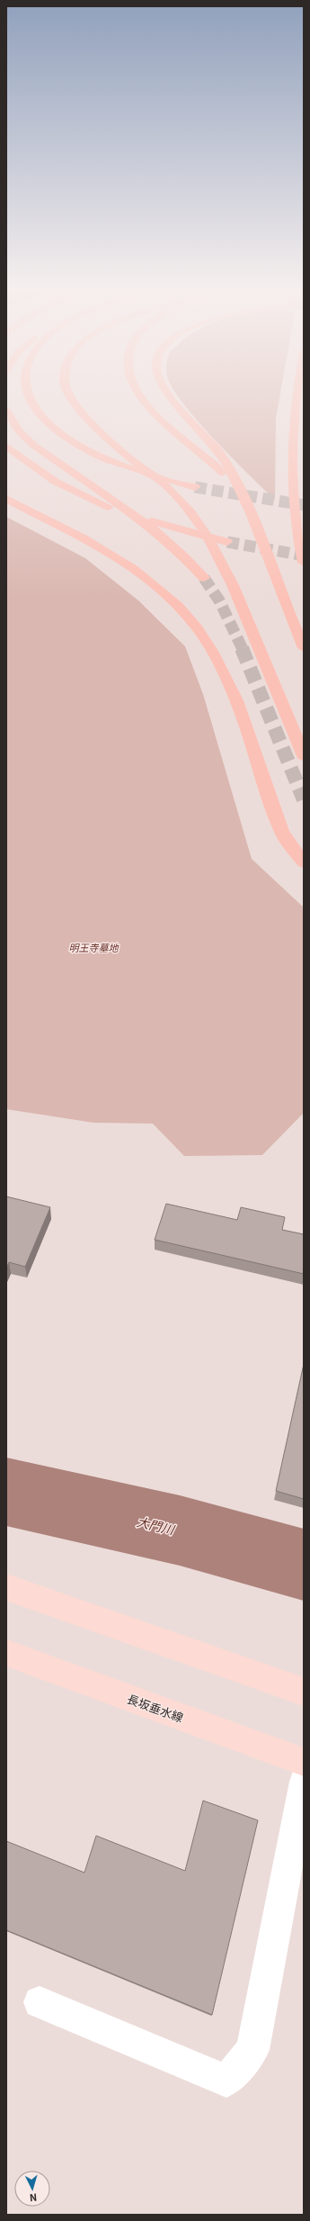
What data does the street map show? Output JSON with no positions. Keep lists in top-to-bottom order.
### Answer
{
  "streets": {
    "main road": ["長坂垂水線"]
  },
  "water": ["大門川"],
  "parks": ["明王寺墓地"],
  "north": "bottom"
}
